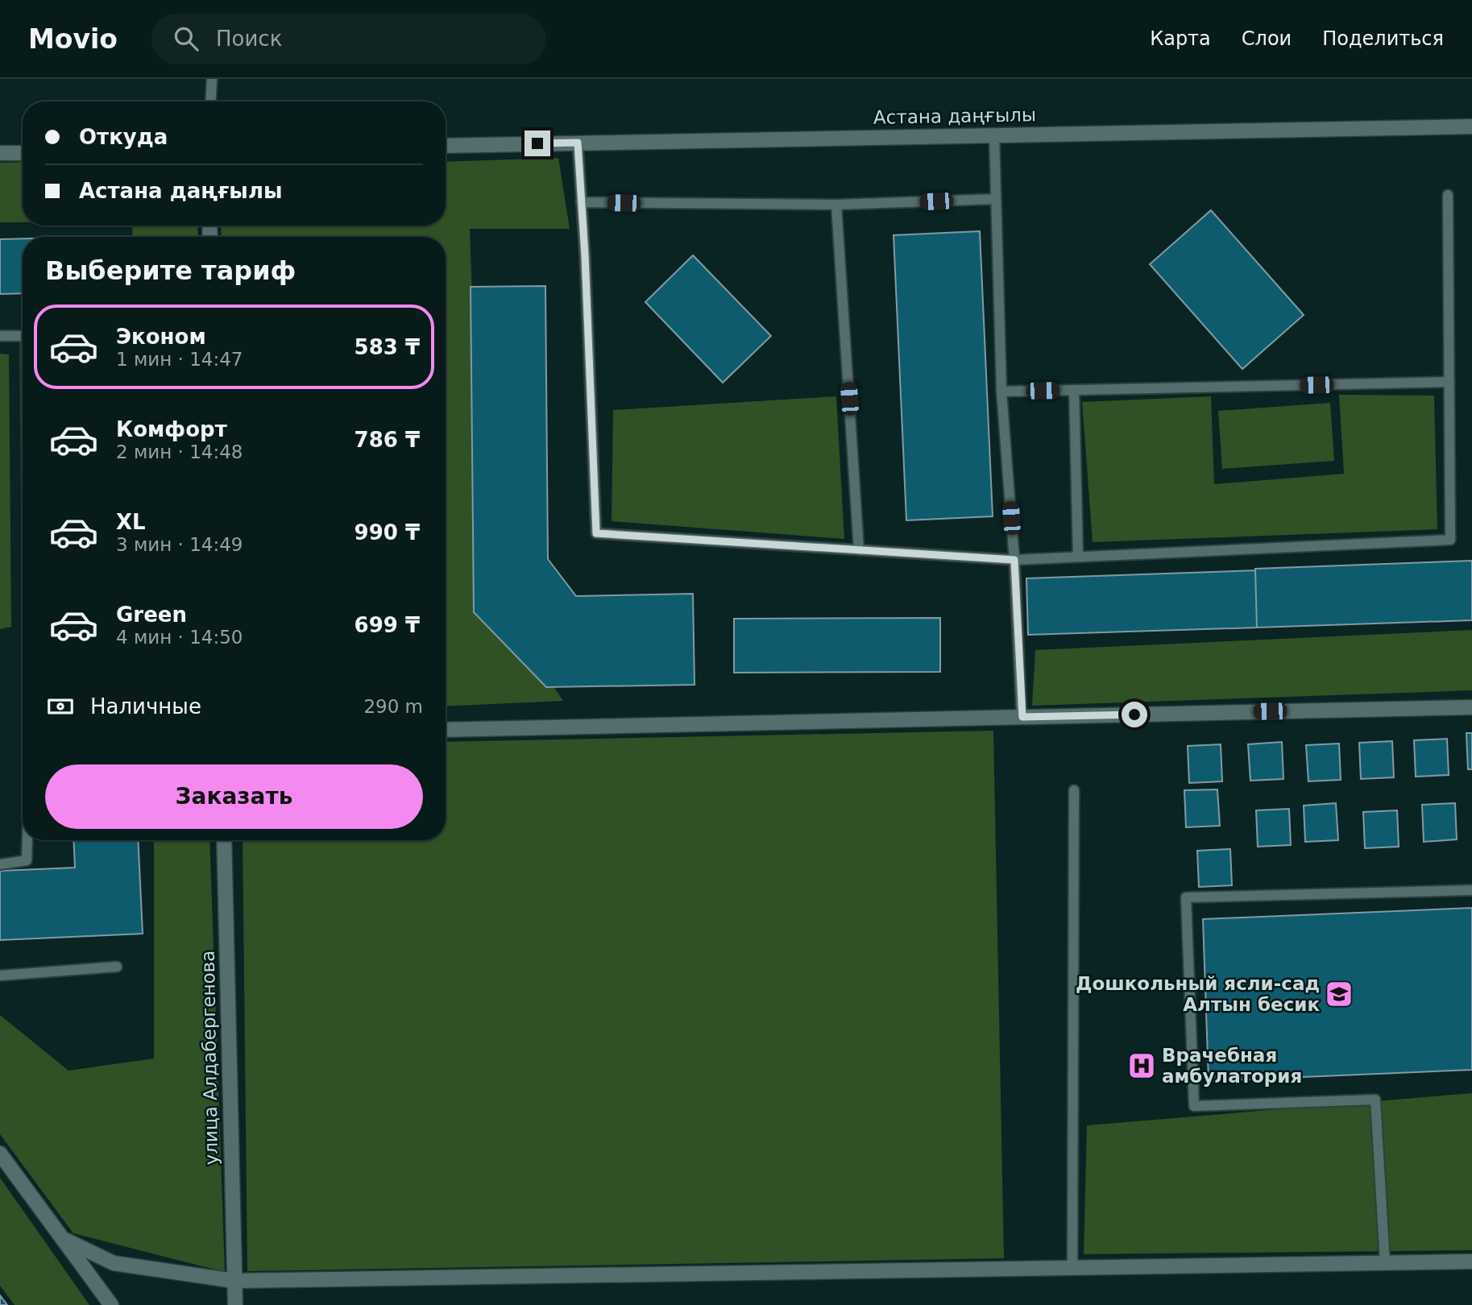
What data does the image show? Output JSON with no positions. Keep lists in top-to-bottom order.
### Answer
{
  "streets": {
    "street": ["Астана даңғылы", "улица Алдабергенова"]
  },
  "places": {
    "school or university": ["Дошкольный ясли-сад Алтын бесик"],
    "hospital": ["Врачебная амбулатория"]
  },
  "page": {
    "header": "Movio",
    "search": "Поиск",
    "nav": ["Карта", "Слои", "Поделиться"],
    "banner": ["Откуда", "Астана даңғылы"],
    "heading": "Выберите тариф",
    "list": [
      {
        "name": "Эконом",
        "note": "1 мин · 14:47",
        "value": "583 ₸"
      },
      {
        "name": "Комфорт",
        "note": "2 мин · 14:48",
        "value": "786 ₸"
      },
      {
        "name": "XL",
        "note": "3 мин · 14:49",
        "value": "990 ₸"
      },
      {
        "name": "Green",
        "note": "4 мин · 14:50",
        "value": "699 ₸"
      }
    ],
    "pay": ["Наличные", "290 m"],
    "buttons": "Заказать"
  }
}
